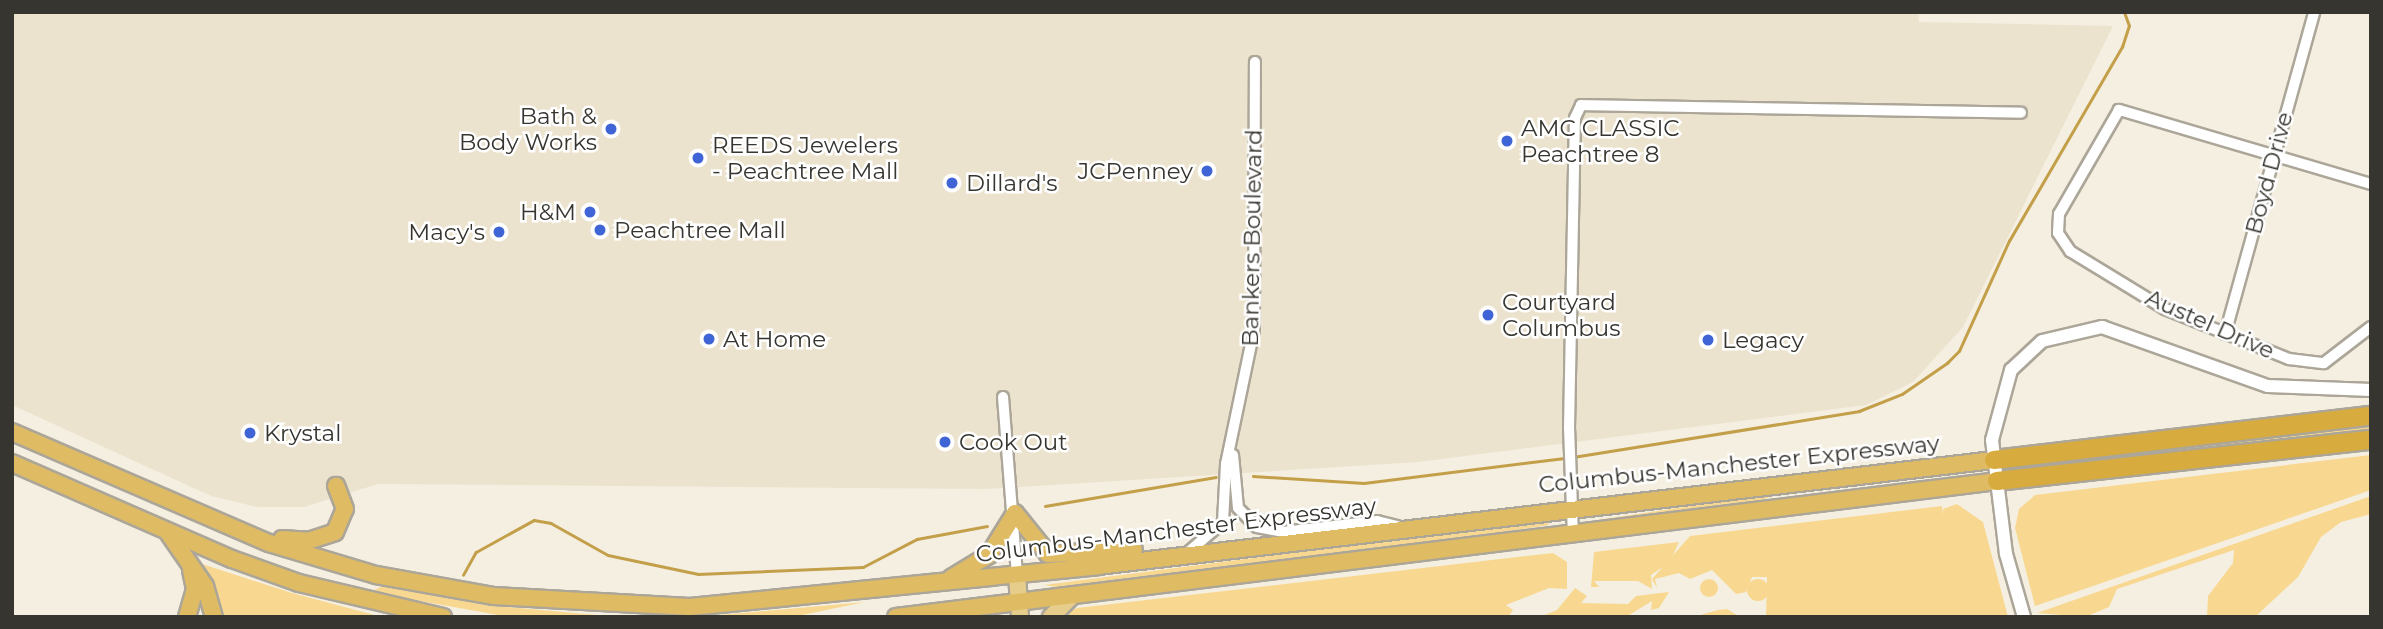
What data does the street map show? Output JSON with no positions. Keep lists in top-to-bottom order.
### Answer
{
  "streets": {
    "highway": ["Columbus-Manchester Expressway"],
    "street": ["Boyd Drive", "Bankers Boulevard", "Austel Drive"]
  },
  "crossings": [
    ["Boyd Drive", "Austel Drive"],
    ["Bankers Boulevard", "Columbus-Manchester Expressway"]
  ],
  "places": [
    "Bath & Body Works",
    "AMC CLASSIC Peachtree 8",
    "REEDS Jewelers - Peachtree Mall",
    "JCPenney",
    "Dillard's",
    "H&M",
    "Peachtree Mall",
    "Macy's",
    "Courtyard Columbus",
    "At Home",
    "Legacy",
    "Krystal",
    "Cook Out"
  ]
}
